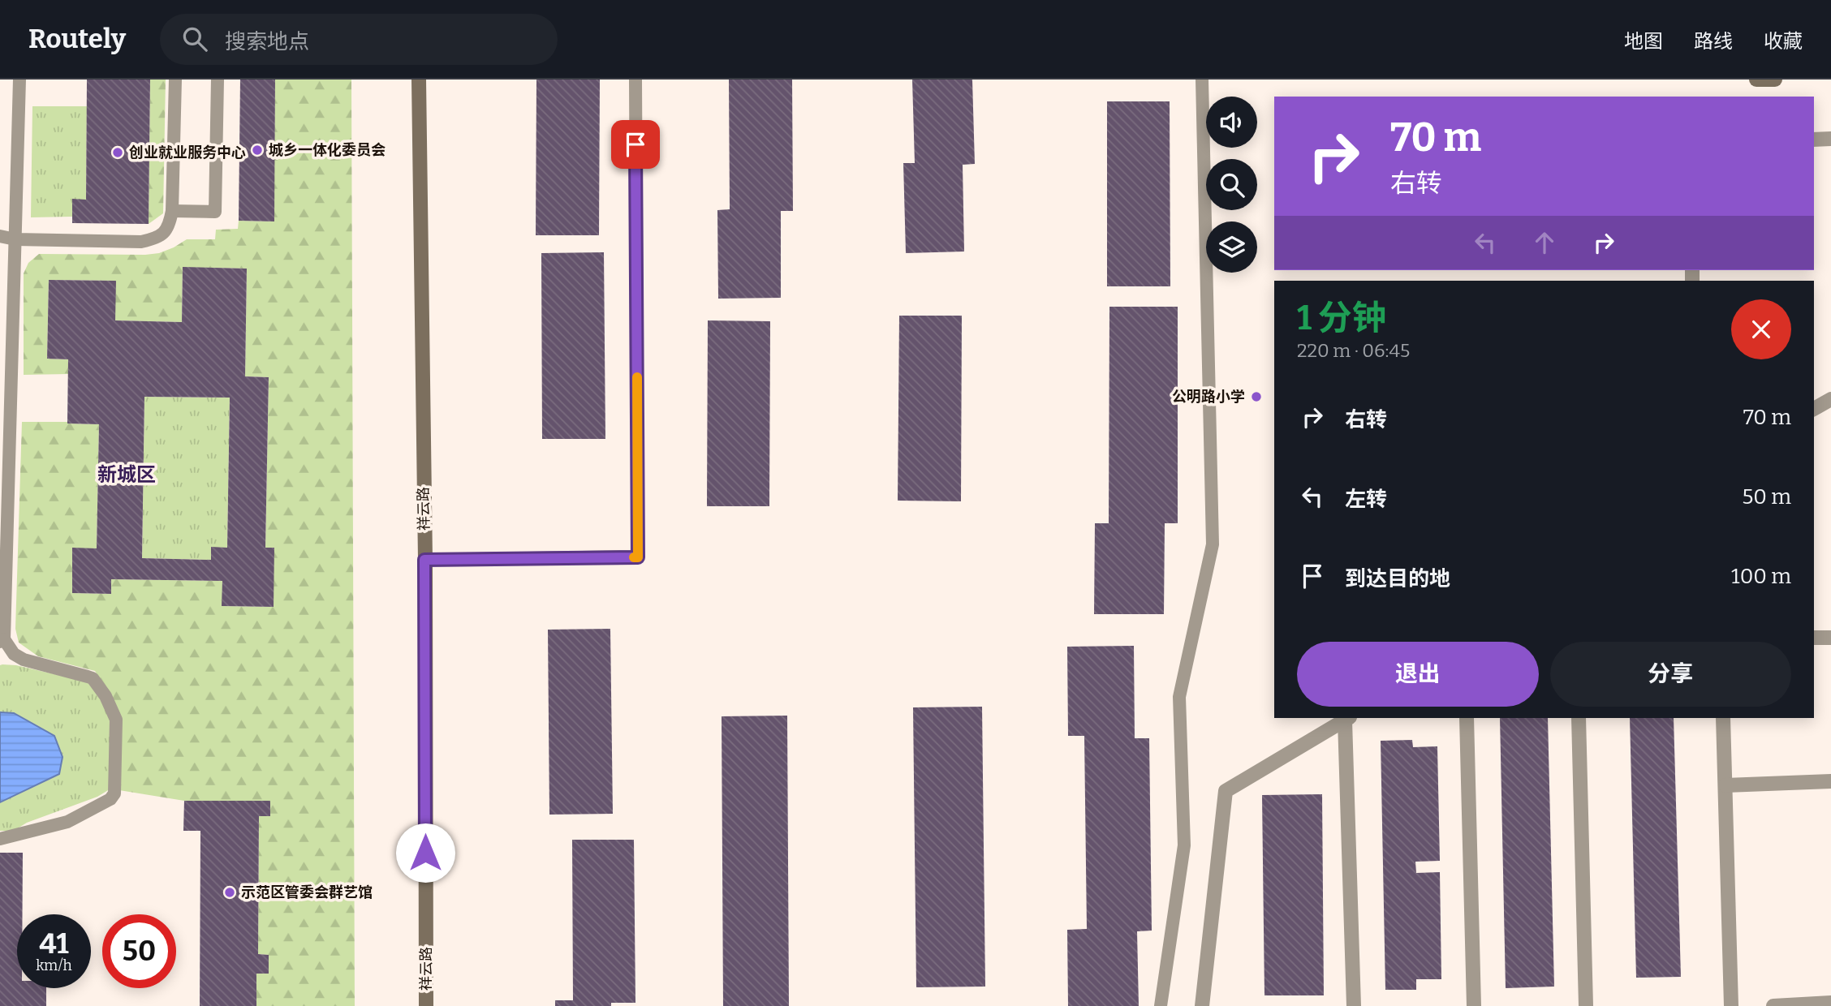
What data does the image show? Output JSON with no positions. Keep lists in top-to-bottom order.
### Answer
{
  "streets": {
    "main road": ["祥云路"]
  },
  "districts": ["新城区"],
  "places": [
    "城乡一体化委员会",
    "创业就业服务中心",
    "公明路小学",
    "示范区管委会群艺馆"
  ],
  "page": {
    "header": "Routely",
    "search": "搜索地点",
    "nav": ["地图", "路线", "收藏"],
    "turn": ["70 m", "右转"],
    "heading": ["1 分钟", "220 m · 06:45"],
    "list": [
      {
        "name": "右转",
        "value": "70 m"
      },
      {
        "name": "左转",
        "value": "50 m"
      },
      {
        "name": "到达目的地",
        "value": "100 m"
      }
    ],
    "buttons": ["退出", "分享"],
    "speed": "41 km/h",
    "limit": "50"
  }
}
